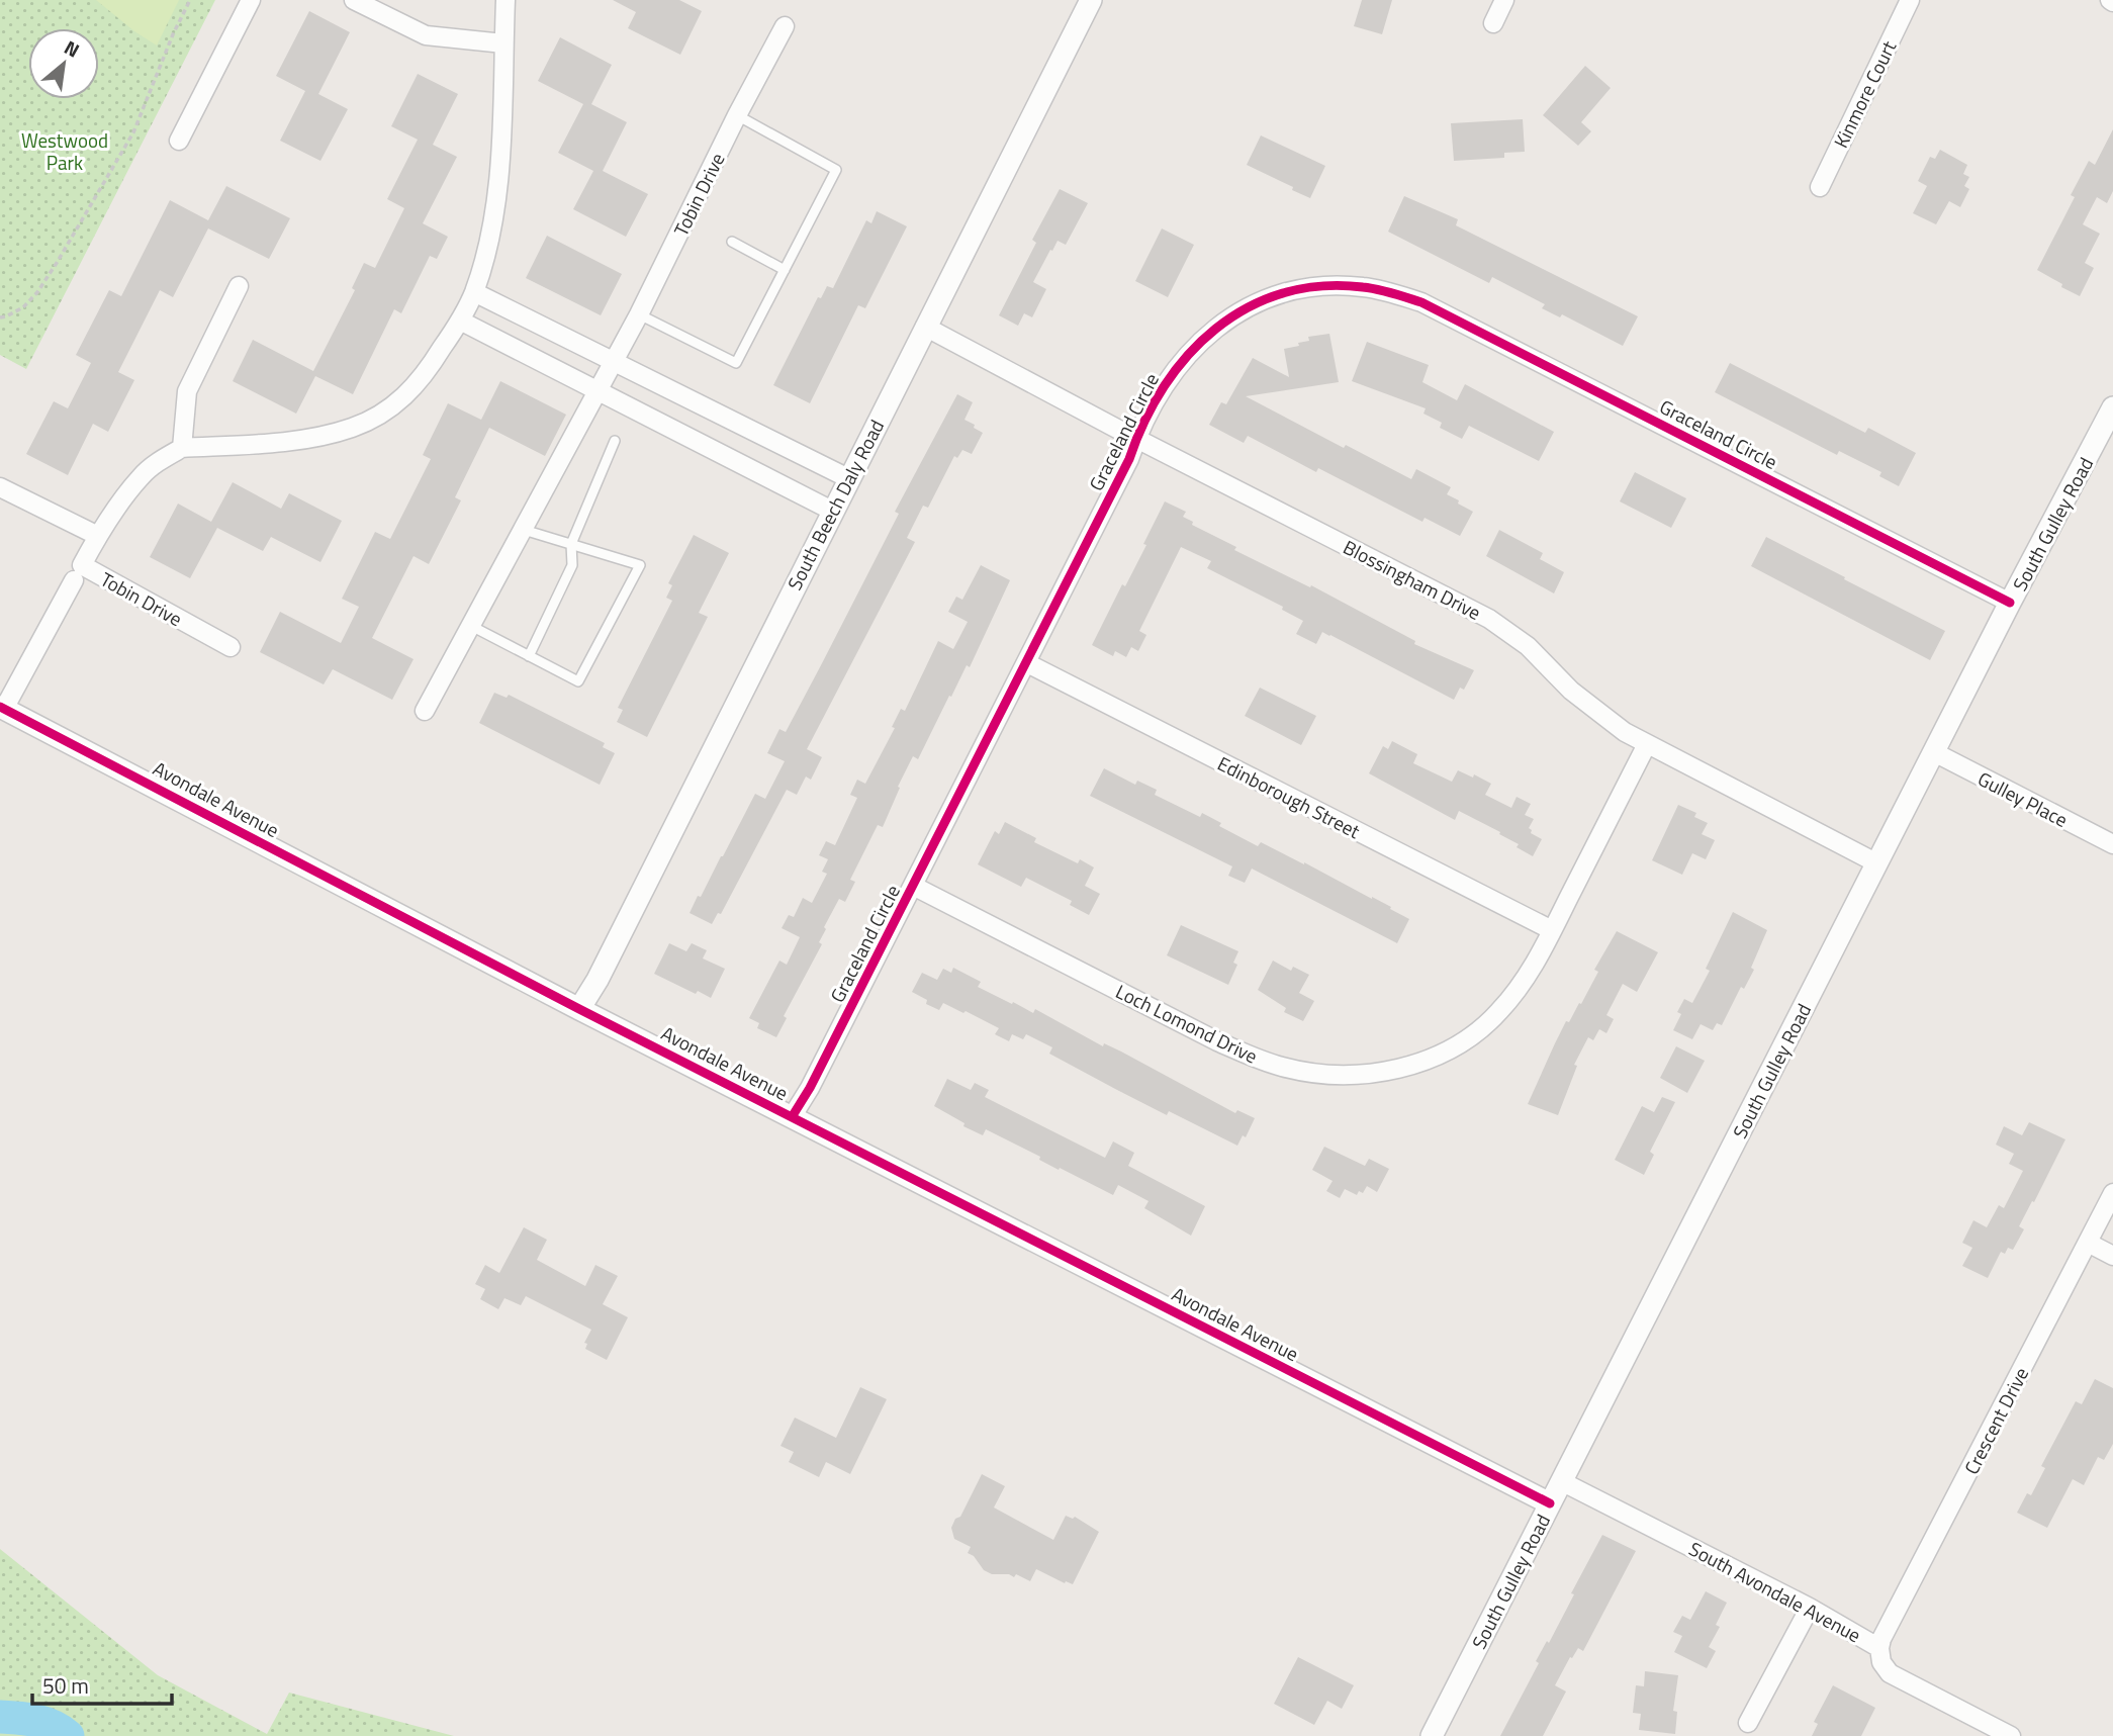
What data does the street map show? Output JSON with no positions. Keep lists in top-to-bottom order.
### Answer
{
  "streets": {
    "street": [
      "Kinmore Court",
      "Tobin Drive",
      "Graceland Circle",
      "South Beech Daly Road",
      "South Gulley Road",
      "Blossingham Drive",
      "Edinborough Street",
      "Avondale Avenue",
      "Gulley Place",
      "Loch Lomond Drive",
      "Crescent Drive",
      "South Avondale Avenue"
    ]
  },
  "crossings": [
    ["Tobin Drive", "Avondale Avenue"],
    ["Graceland Circle", "South Gulley Road"],
    ["Graceland Circle", "Blossingham Drive"],
    ["Graceland Circle", "Edinborough Street"],
    ["Graceland Circle", "Avondale Avenue"],
    ["Graceland Circle", "Loch Lomond Drive"],
    ["South Beech Daly Road", "Blossingham Drive"],
    ["South Beech Daly Road", "Avondale Avenue"],
    ["South Gulley Road", "Blossingham Drive"],
    ["South Gulley Road", "Avondale Avenue"],
    ["South Gulley Road", "Gulley Place"],
    ["South Gulley Road", "South Avondale Avenue"],
    ["Blossingham Drive", "Loch Lomond Drive"],
    ["Edinborough Street", "Loch Lomond Drive"],
    ["Crescent Drive", "South Avondale Avenue"]
  ],
  "parks": ["Westwood Park"],
  "scale_bar": "50 m",
  "north": "top right"
}
